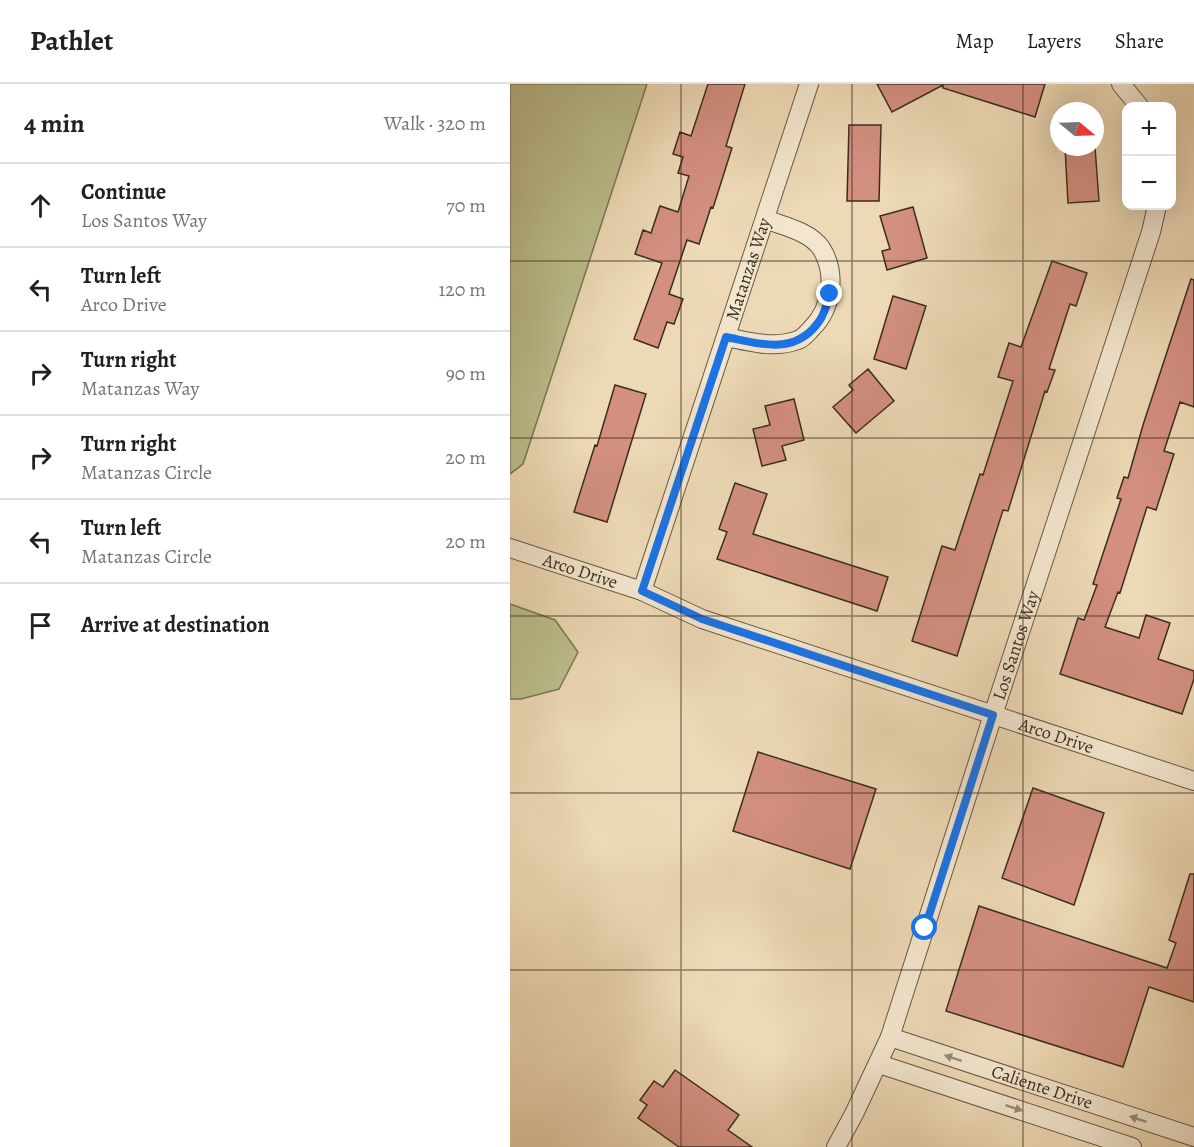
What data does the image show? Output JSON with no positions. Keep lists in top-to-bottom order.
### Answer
{
  "streets": {
    "street": [
      "Matanzas Way",
      "Arco Drive",
      "Los Santos Way",
      "Caliente Drive"
    ]
  },
  "crossings": [
    ["Matanzas Way", "Arco Drive"],
    ["Arco Drive", "Los Santos Way"],
    ["Los Santos Way", "Caliente Drive"]
  ],
  "north": "right",
  "page": {
    "header": "Pathlet",
    "nav": ["Map", "Layers", "Share"],
    "heading": ["4 min", "Walk · 320 m"],
    "map_buttons": ["+", "−"],
    "list": [
      ["Continue", "Los Santos Way", "70 m"],
      ["Turn left", "Arco Drive", "120 m"],
      ["Turn right", "Matanzas Way", "90 m"],
      ["Turn right", "Matanzas Circle", "20 m"],
      ["Turn left", "Matanzas Circle", "20 m"],
      "Arrive at destination"
    ]
  }
}
